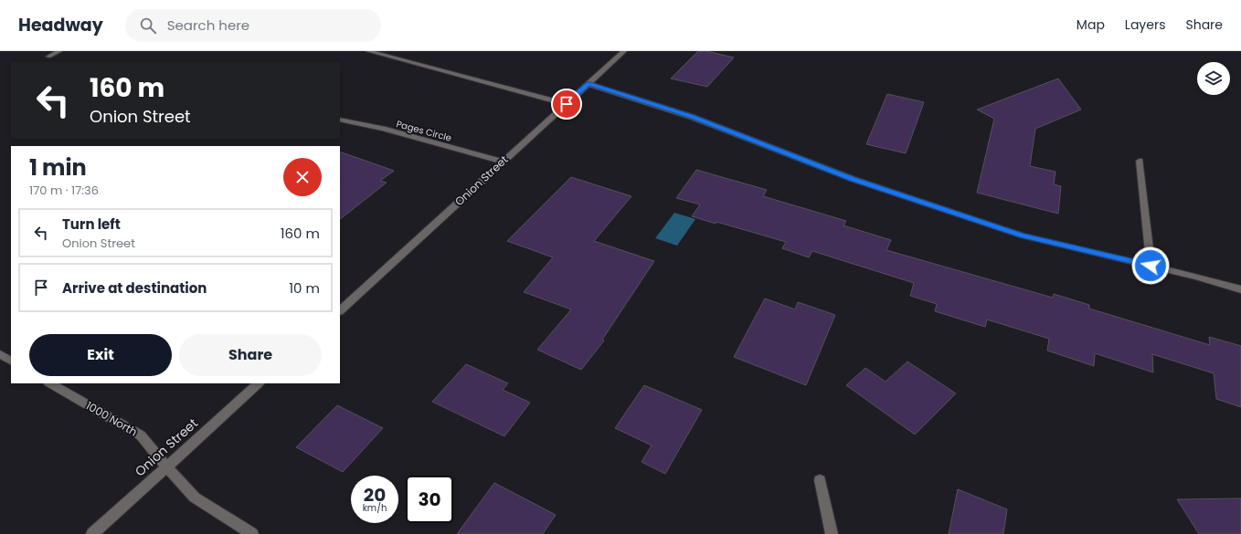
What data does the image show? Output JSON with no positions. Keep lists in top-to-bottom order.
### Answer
{
  "streets": {
    "street": ["Pages Circle", "Onion Street", "1000 North"]
  },
  "crossings": [
    ["Pages Circle", "Onion Street"],
    ["Onion Street", "1000 North"]
  ],
  "page": {
    "header": "Headway",
    "search": "Search here",
    "nav": ["Map", "Layers", "Share"],
    "turn": ["160 m", "Onion Street"],
    "heading": ["1 min", "170 m · 17:36"],
    "list": [
      {
        "name": "Turn left",
        "note": "Onion Street",
        "value": "160 m"
      },
      {
        "name": "Arrive at destination",
        "value": "10 m"
      }
    ],
    "buttons": ["Exit", "Share"],
    "speed": "20 km/h",
    "limit": "30"
  }
}
